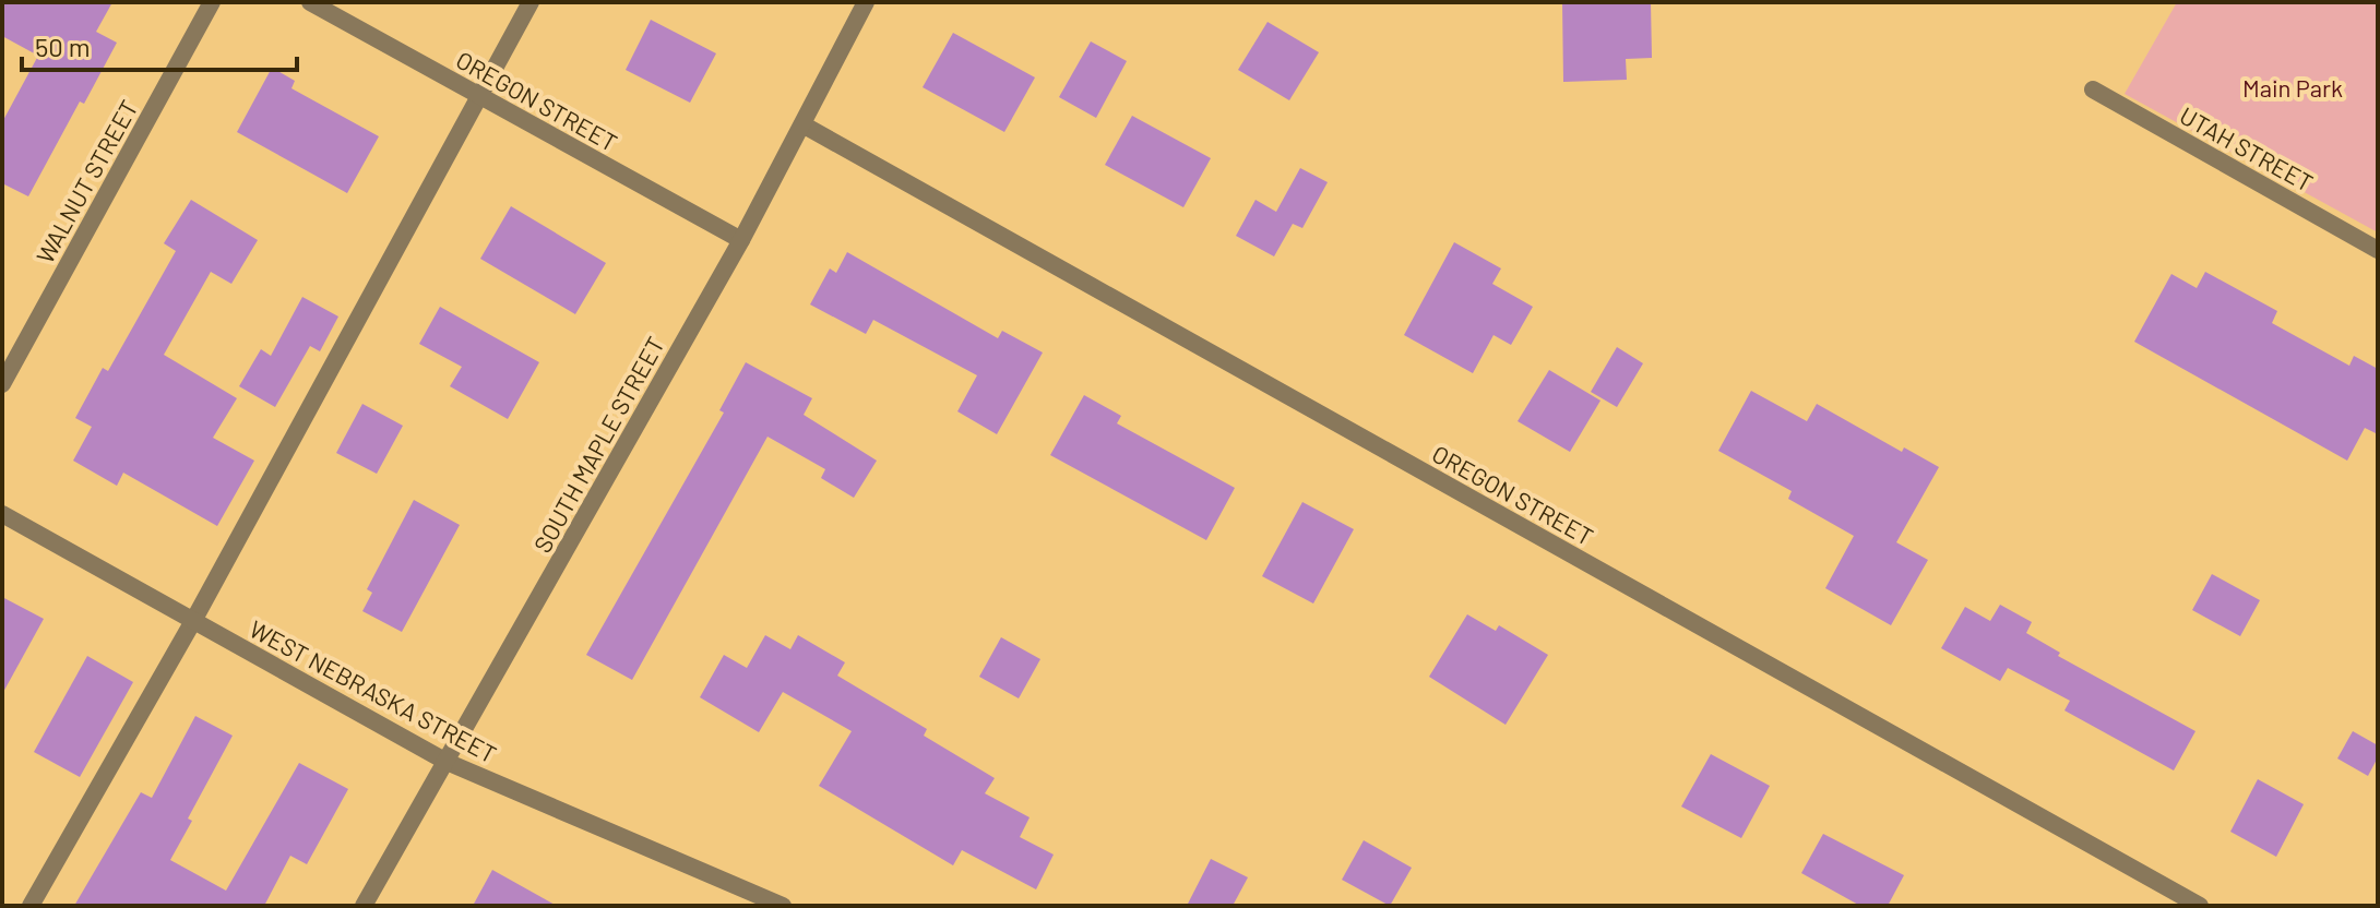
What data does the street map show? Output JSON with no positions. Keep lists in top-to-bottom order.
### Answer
{
  "streets": {
    "street": [
      "OREGON STREET",
      "UTAH STREET",
      "WALNUT STREET",
      "SOUTH MAPLE STREET",
      "WEST NEBRASKA STREET"
    ]
  },
  "crossings": [
    ["OREGON STREET", "SOUTH MAPLE STREET"],
    ["SOUTH MAPLE STREET", "WEST NEBRASKA STREET"]
  ],
  "parks": ["Main Park"],
  "scale_bar": "50 m"
}
